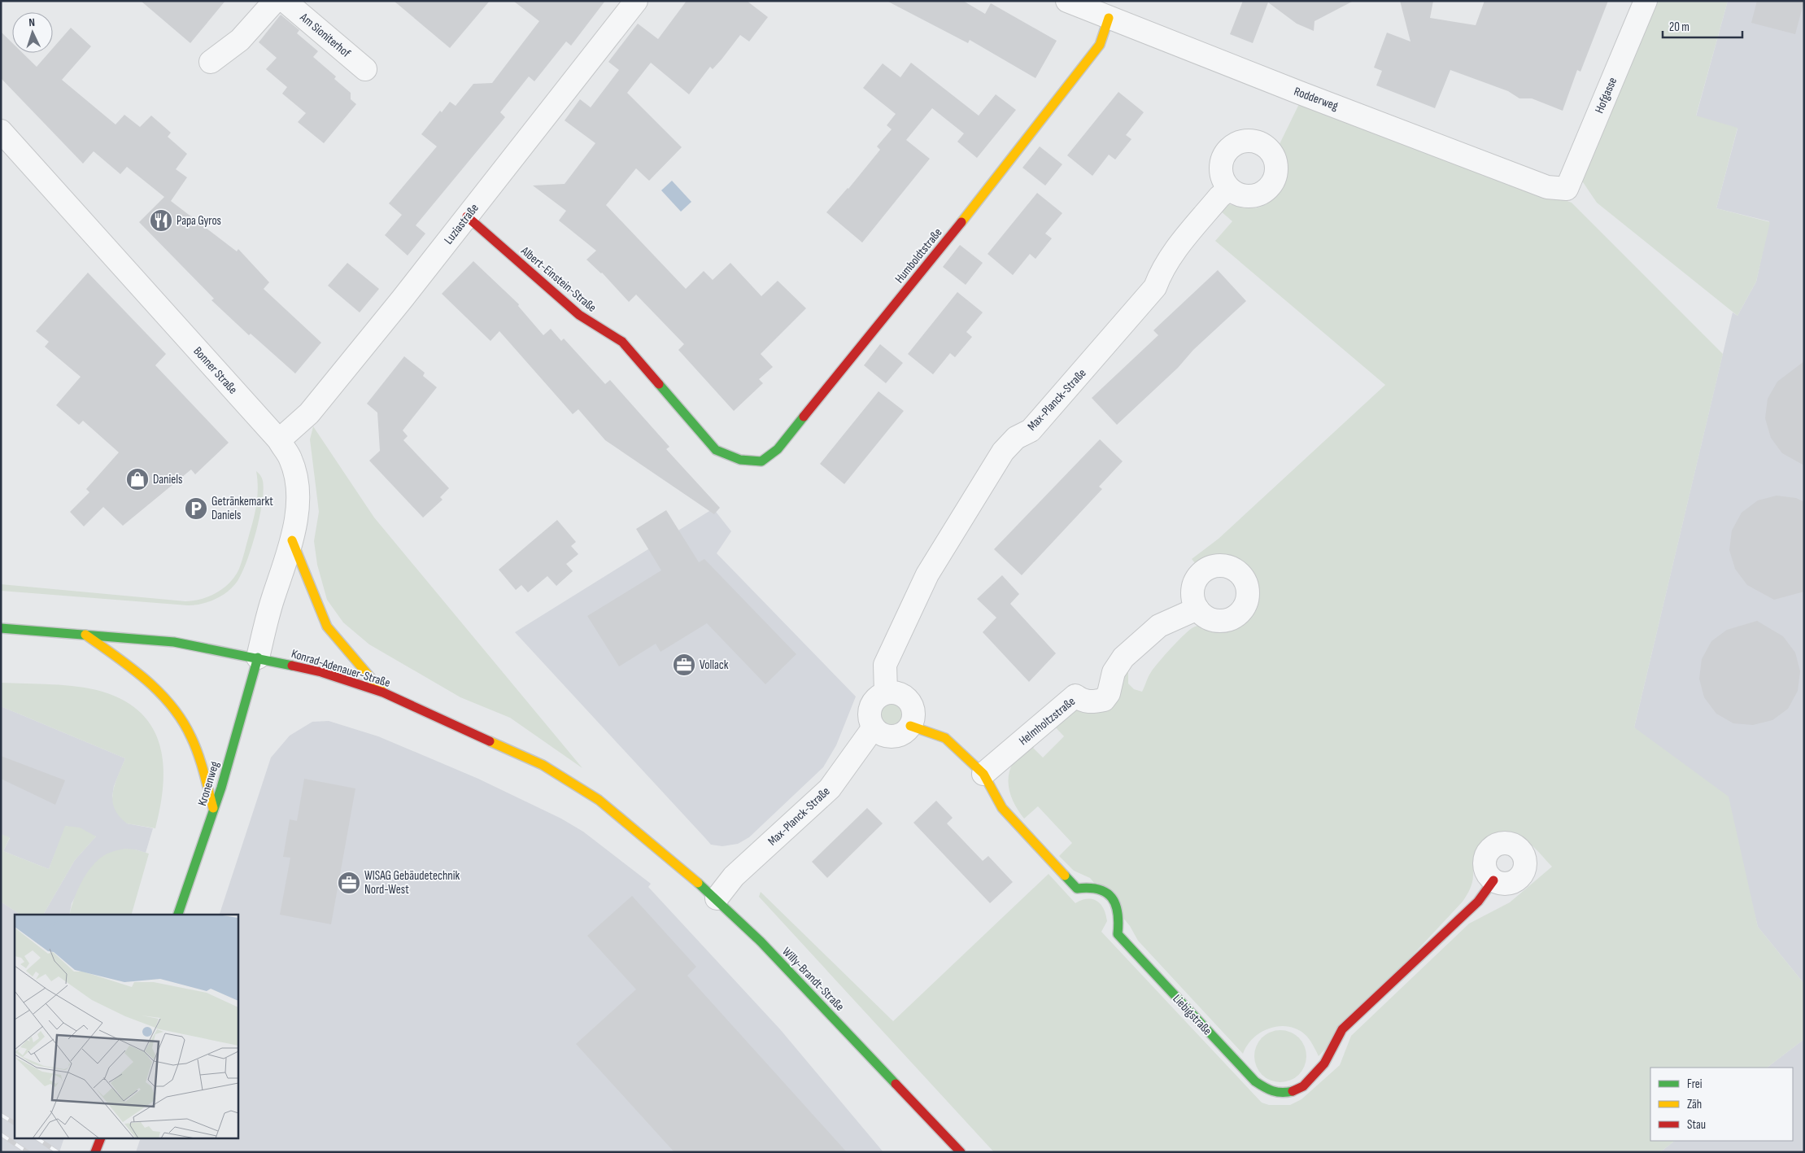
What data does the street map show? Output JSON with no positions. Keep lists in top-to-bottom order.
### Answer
{
  "streets": {
    "street": [
      "Am Sioniterhof",
      "Hofgasse",
      "Rodderweg",
      "Luziastraße",
      "Humboldtstraße",
      "Albert-Einstein-Straße",
      "Bonner Straße",
      "Max-Planck-Straße",
      "Konrad-Adenauer-Straße",
      "Helmholtzstraße",
      "Kronenweg",
      "Willy-Brandt-Straße",
      "Liebigstraße"
    ]
  },
  "crossings": [
    ["Hofgasse", "Rodderweg"],
    ["Rodderweg", "Humboldtstraße"],
    ["Luziastraße", "Albert-Einstein-Straße"],
    ["Luziastraße", "Bonner Straße"],
    ["Humboldtstraße", "Albert-Einstein-Straße"],
    ["Bonner Straße", "Konrad-Adenauer-Straße"],
    ["Bonner Straße", "Kronenweg"],
    ["Max-Planck-Straße", "Willy-Brandt-Straße"],
    ["Max-Planck-Straße", "Liebigstraße"],
    ["Konrad-Adenauer-Straße", "Kronenweg"],
    ["Konrad-Adenauer-Straße", "Willy-Brandt-Straße"],
    ["Helmholtzstraße", "Liebigstraße"]
  ],
  "places": {
    "restaurant": ["Papa Gyros"],
    "shop": ["Daniels"],
    "parking": ["Getränkemarkt Daniels"],
    "office": ["Vollack", "WISAG Gebäudetechnik Nord-West"]
  },
  "legend": ["Frei", "Zäh", "Stau"],
  "scale_bar": "20 m",
  "north": "top"
}
